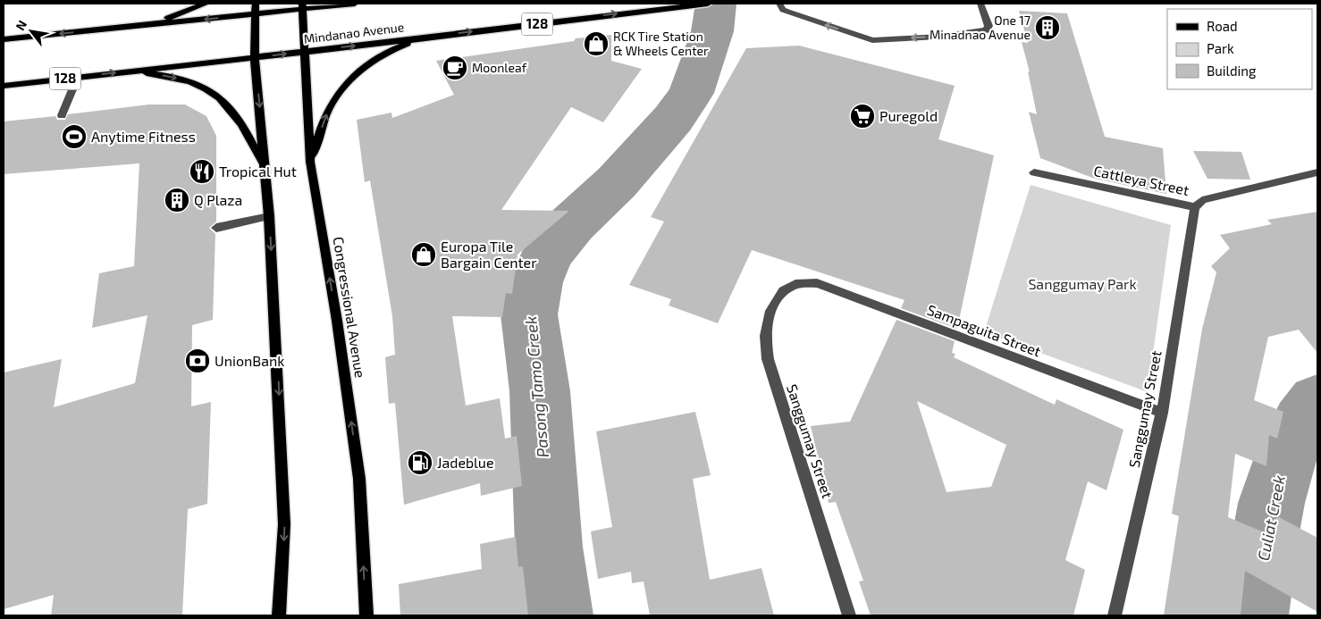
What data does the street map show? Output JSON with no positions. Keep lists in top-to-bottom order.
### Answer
{
  "streets": {
    "main road": ["128", "Mindanao Avenue", "Congressional Avenue"],
    "street": ["Cattleya Street", "Sampaguita Street", "Sanggumay Street"]
  },
  "crossings": [
    ["Mindanao Avenue", "Congressional Avenue"],
    ["Cattleya Street", "Sanggumay Street"],
    ["Sampaguita Street", "Sanggumay Street"]
  ],
  "water": ["Pasong Tamo Creek", "Culiat Creek"],
  "parks": ["Sanggumay Park"],
  "places": {
    "building": ["One 17 Minadnao Avenue", "Q Plaza"],
    "shop": ["RCK Tire Station & Wheels Center", "Europa Tile Bargain Center"],
    "cafe": ["Moonleaf"],
    "supermarket": ["Puregold"],
    "sports": ["Anytime Fitness"],
    "restaurant": ["Tropical Hut"],
    "bank": ["UnionBank"],
    "fuel station": ["Jadeblue"]
  },
  "legend": ["Road", "Park", "Building"],
  "north": "top left"
}
